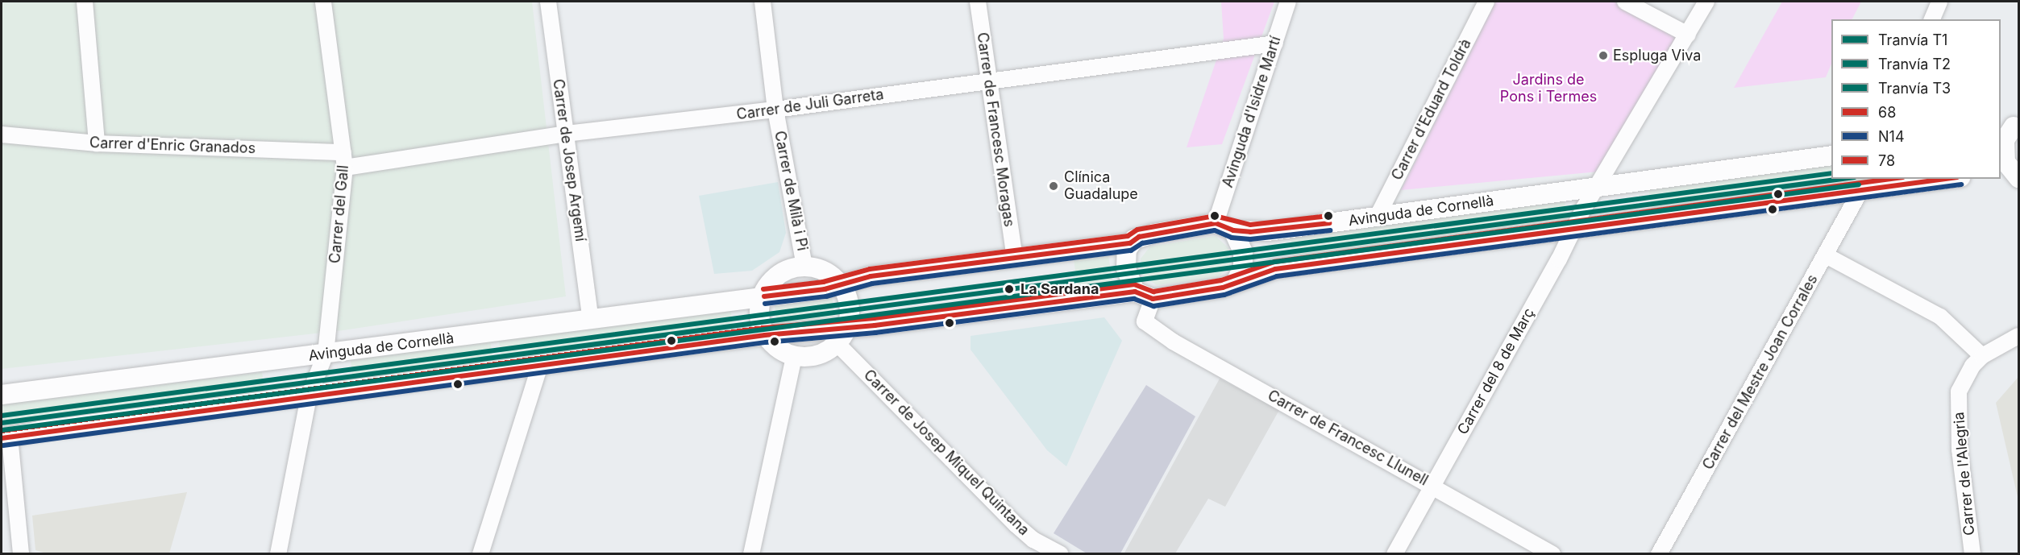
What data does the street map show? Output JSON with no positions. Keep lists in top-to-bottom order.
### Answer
{
  "streets": {
    "street": [
      "Carrer de Juli Garreta",
      "Carrer d'Eduard Toldrà",
      "Avinguda d'Isidre Martí",
      "Carrer de Francesc Moragas",
      "Carrer d'Enric Granados",
      "Carrer de Josep Argemí",
      "Carrer de Milà i Pi",
      "Avinguda de Cornellà",
      "Carrer del Gall",
      "Carrer del 8 de Març",
      "Carrer del Mestre Joan Corrales",
      "Carrer de Francesc Llunell",
      "Carrer de Josep Miquel Quintana",
      "Carrer de l'Alegria"
    ]
  },
  "crossings": [
    ["Carrer de Juli Garreta", "Avinguda d'Isidre Martí"],
    ["Carrer de Juli Garreta", "Carrer de Francesc Moragas"],
    ["Carrer de Juli Garreta", "Carrer d'Enric Granados"],
    ["Carrer de Juli Garreta", "Carrer de Josep Argemí"],
    ["Carrer de Juli Garreta", "Carrer de Milà i Pi"],
    ["Carrer de Juli Garreta", "Carrer del Gall"],
    ["Carrer d'Eduard Toldrà", "Avinguda de Cornellà"],
    ["Avinguda d'Isidre Martí", "Avinguda de Cornellà"],
    ["Carrer d'Enric Granados", "Carrer del Gall"],
    ["Carrer de Josep Argemí", "Avinguda de Cornellà"],
    ["Avinguda de Cornellà", "Carrer del Gall"],
    ["Avinguda de Cornellà", "Carrer del 8 de Març"],
    ["Carrer del 8 de Març", "Carrer de Francesc Llunell"]
  ],
  "parks": ["Jardins de Pons i Termes"],
  "places": ["Espluga Viva", "Clínica Guadalupe", "La Sardana"],
  "lines": [
    "tram line T3",
    "tram line T1",
    "transit line 68",
    "transit line 78",
    "tram line T2",
    "transit line N14"
  ],
  "legend": [
    "Tranvía T1",
    "Tranvía T2",
    "Tranvía T3",
    "68",
    "N14",
    "78"
  ]
}
